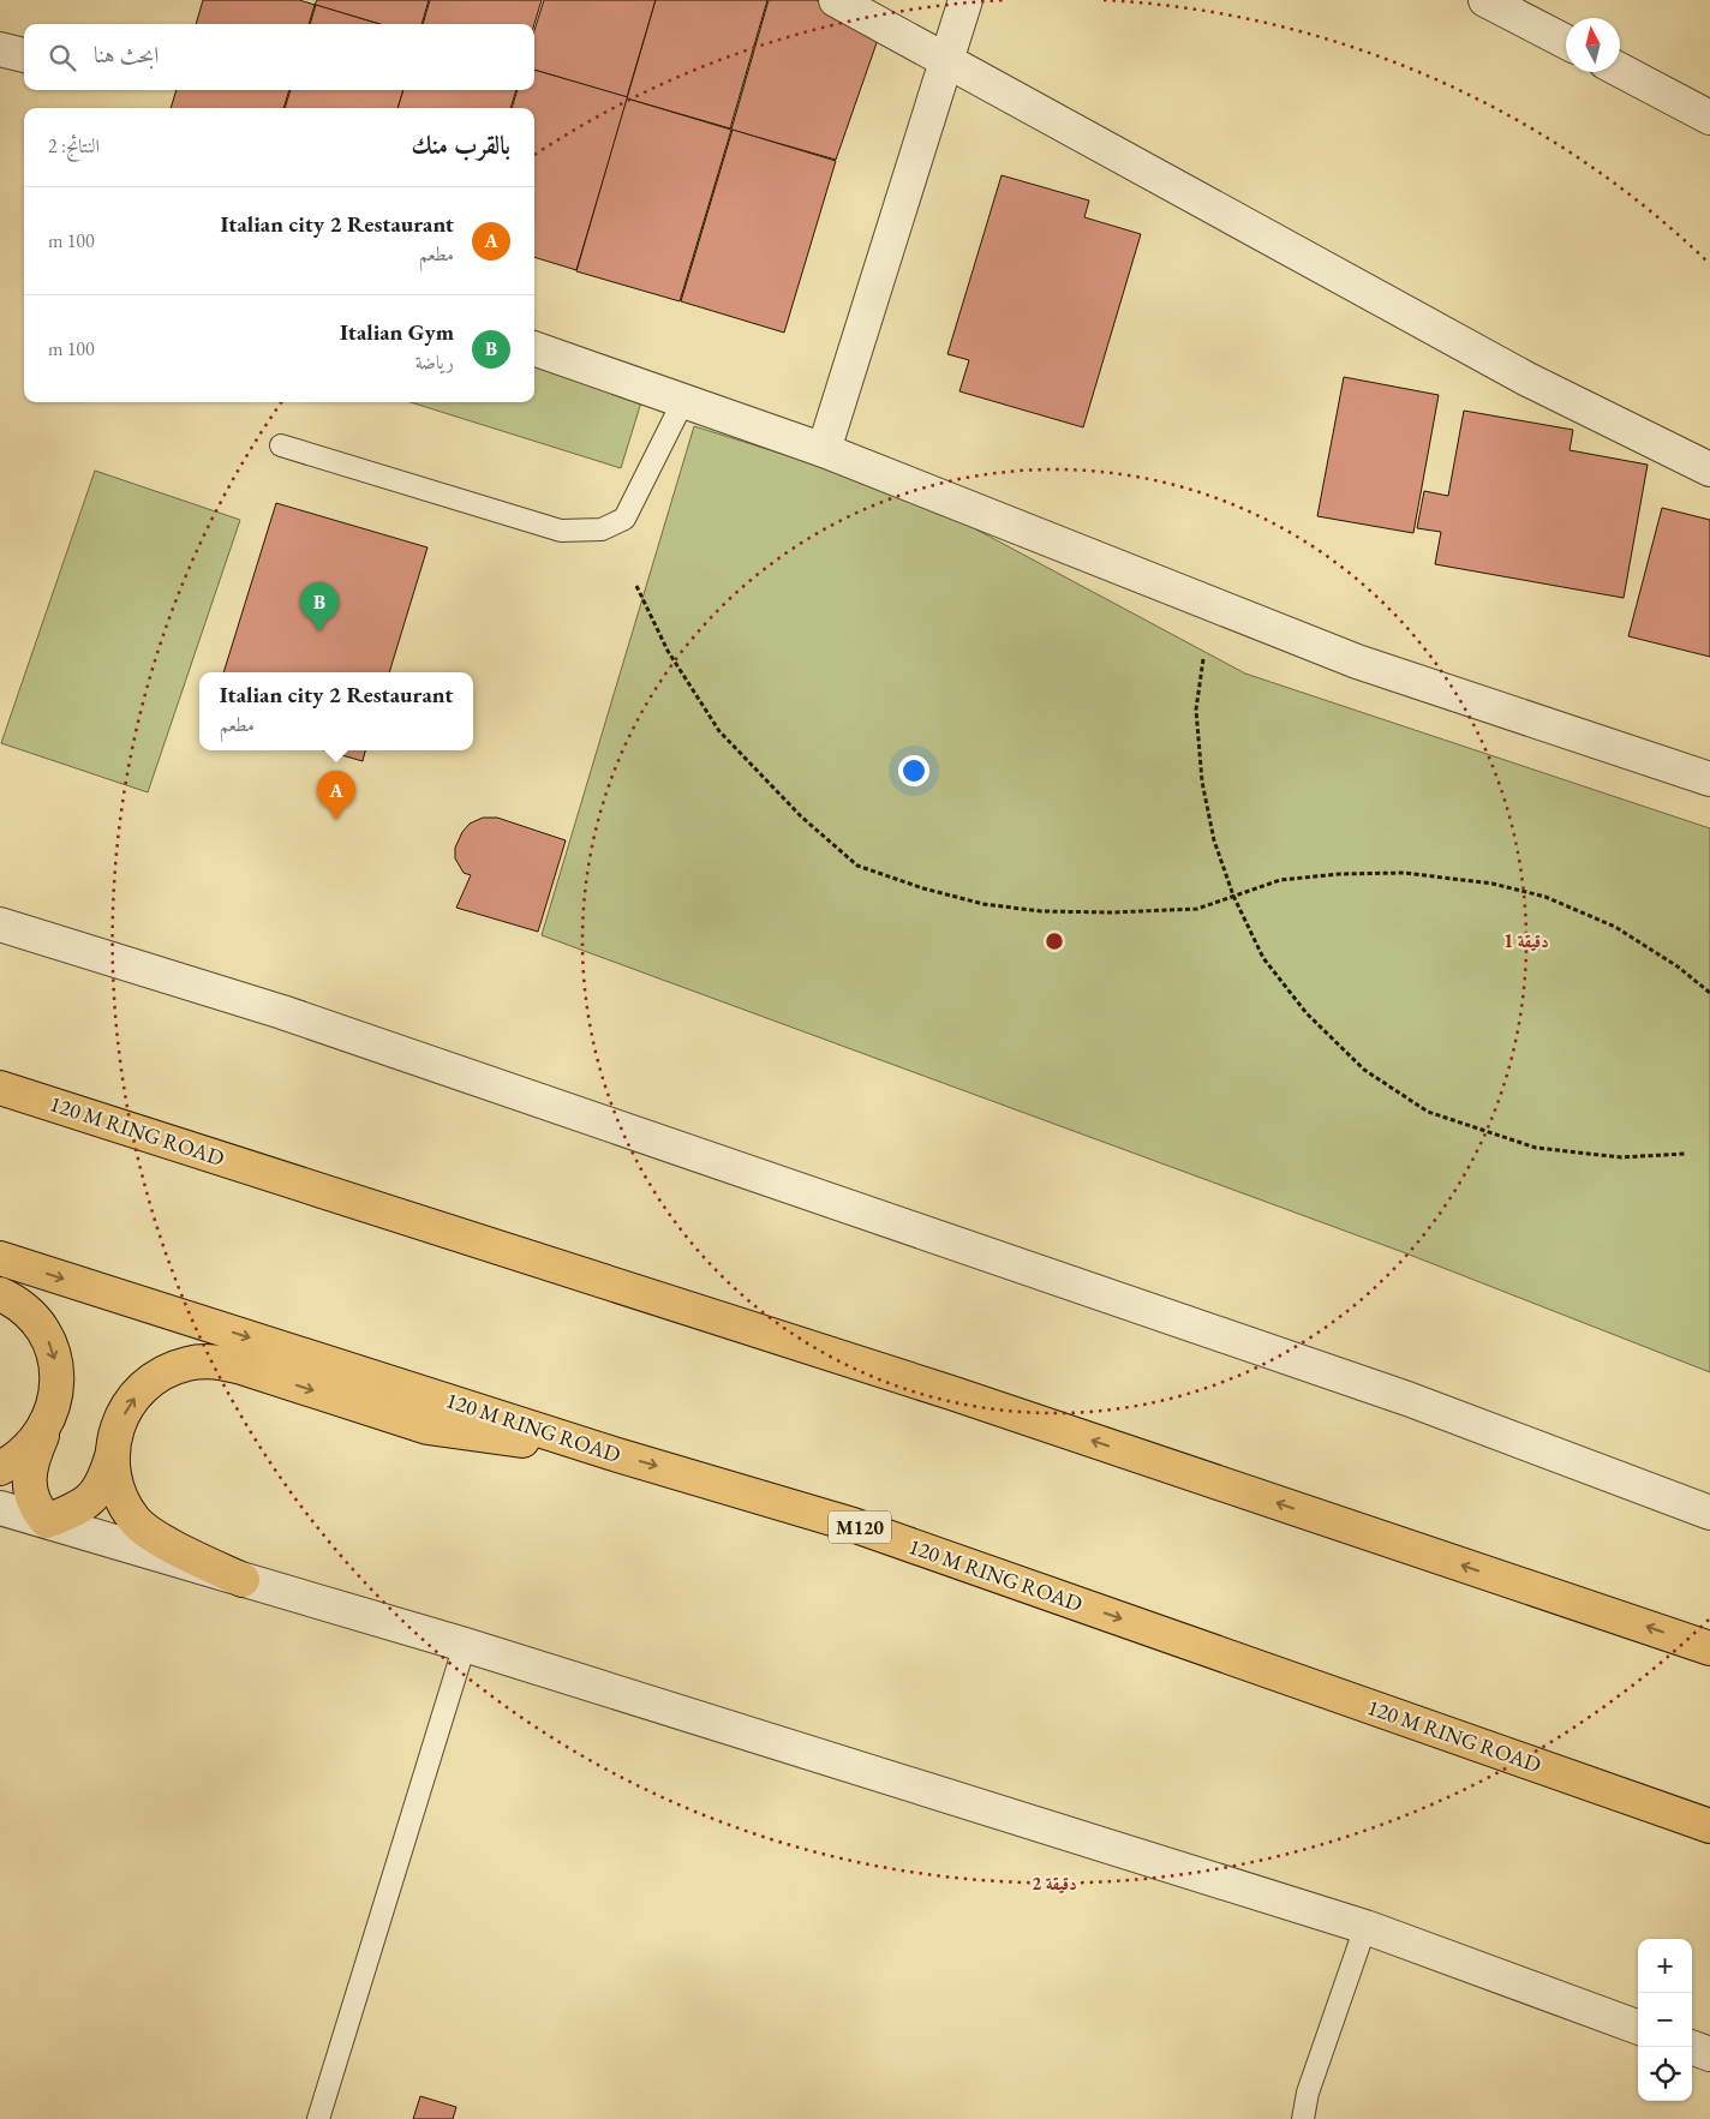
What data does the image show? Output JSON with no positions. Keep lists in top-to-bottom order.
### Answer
{
  "streets": {
    "highway": ["120 M RING ROAD", "M120"]
  },
  "north": "top",
  "page": {
    "search": "ابحث هنا",
    "heading": ["بالقرب منك", "النتائج: 2"],
    "list": [
      {
        "mark": "A",
        "name": "Italian city 2 Restaurant",
        "note": "مطعم",
        "value": "100 m"
      },
      {
        "mark": "B",
        "name": "Italian Gym",
        "note": "رياضة",
        "value": "100 m"
      }
    ],
    "pins": ["B", "A"],
    "popup": ["Italian city 2 Restaurant", "مطعم"],
    "map_buttons": ["+", "−"]
  },
  "rings": ["1 دقيقة", "2 دقيقة"]
}
